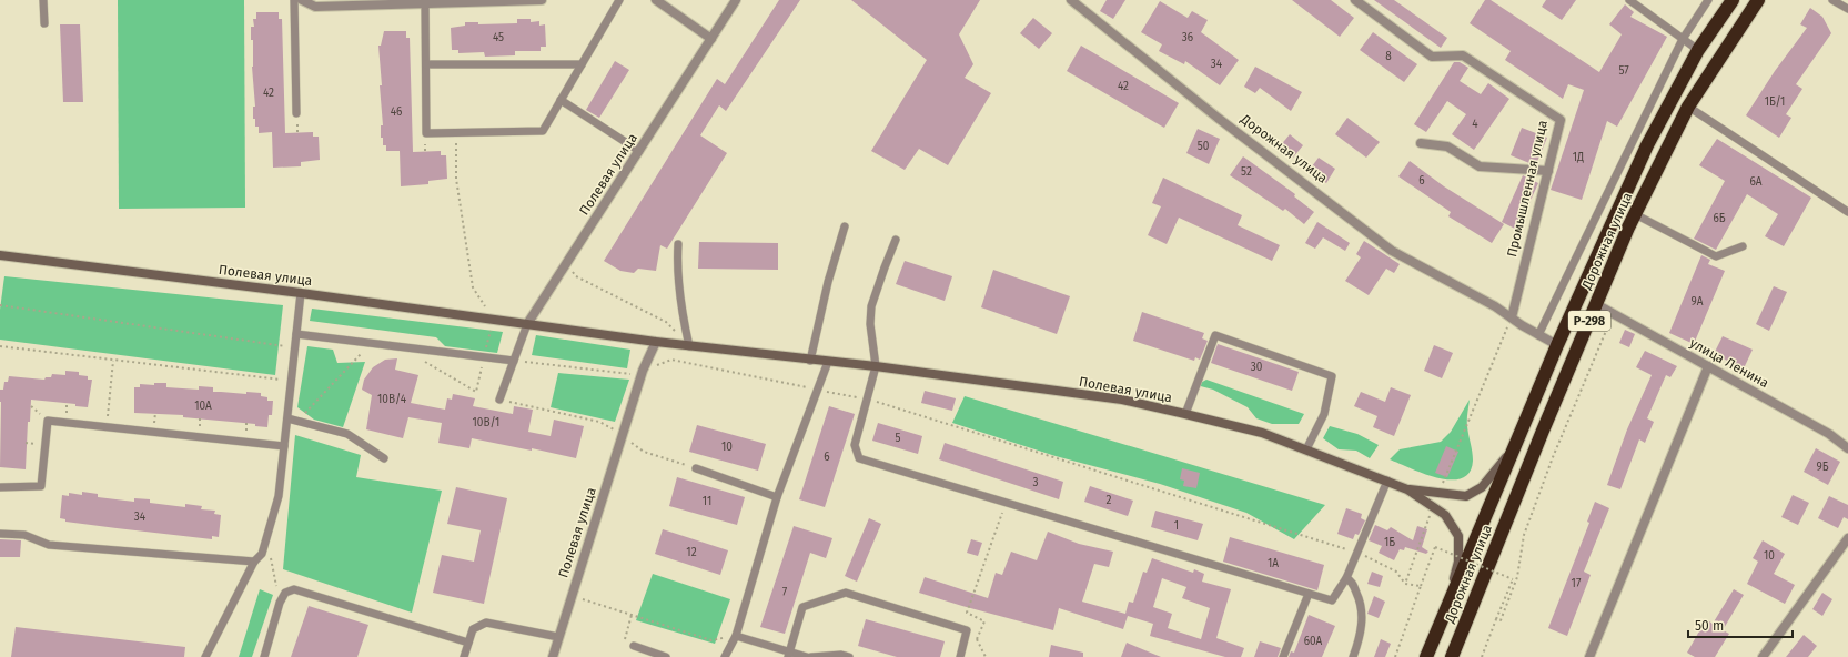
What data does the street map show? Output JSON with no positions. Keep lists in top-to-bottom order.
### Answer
{
  "streets": {
    "highway": ["Дорожная улица", "Р-298"],
    "main road": ["Полевая улица"],
    "street": ["Промышленная улица", "улица Ленина"]
  },
  "crossings": [
    ["Дорожная улица", "Промышленная улица"],
    ["Дорожная улица", "улица Ленина"]
  ],
  "house_numbers": [
    "45",
    "36",
    "8",
    "34",
    "57",
    "42",
    "42",
    "1Б/1",
    "46",
    "4",
    "50",
    "1Д",
    "52",
    "6",
    "6А",
    "6Б",
    "9А",
    "30",
    "10В/4",
    "10А",
    "10В/1",
    "5",
    "10",
    "6",
    "9Б",
    "3",
    "2",
    "11",
    "34",
    "1",
    "1Б",
    "12",
    "10",
    "1А",
    "17",
    "7",
    "60А"
  ],
  "scale_bar": "50 m"
}
